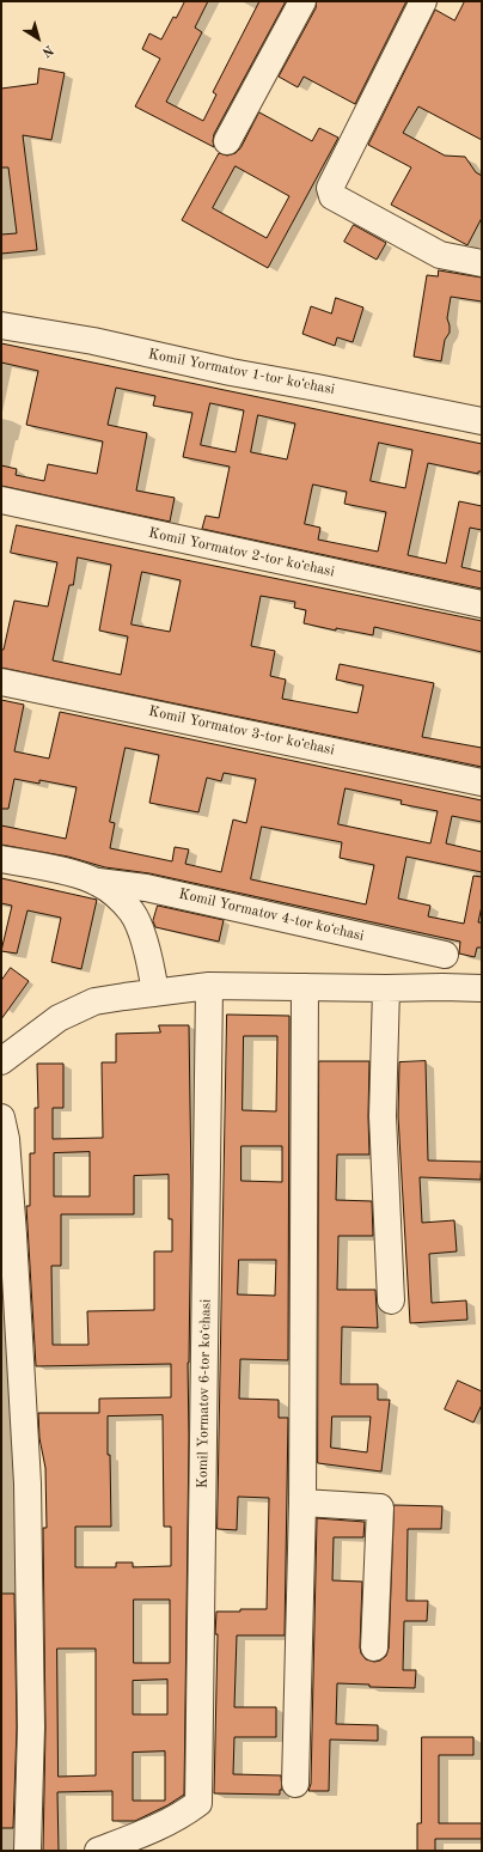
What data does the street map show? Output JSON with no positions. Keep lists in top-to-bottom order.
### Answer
{
  "streets": {
    "street": [
      "Komil Yormatov 1-tor koʻchasi",
      "Komil Yormatov 2-tor koʻchasi",
      "Komil Yormatov 3-tor koʻchasi",
      "Komil Yormatov 4-tor koʻchasi",
      "Komil Yormatov 6-tor koʻchasi"
    ]
  },
  "north": "bottom right"
}
